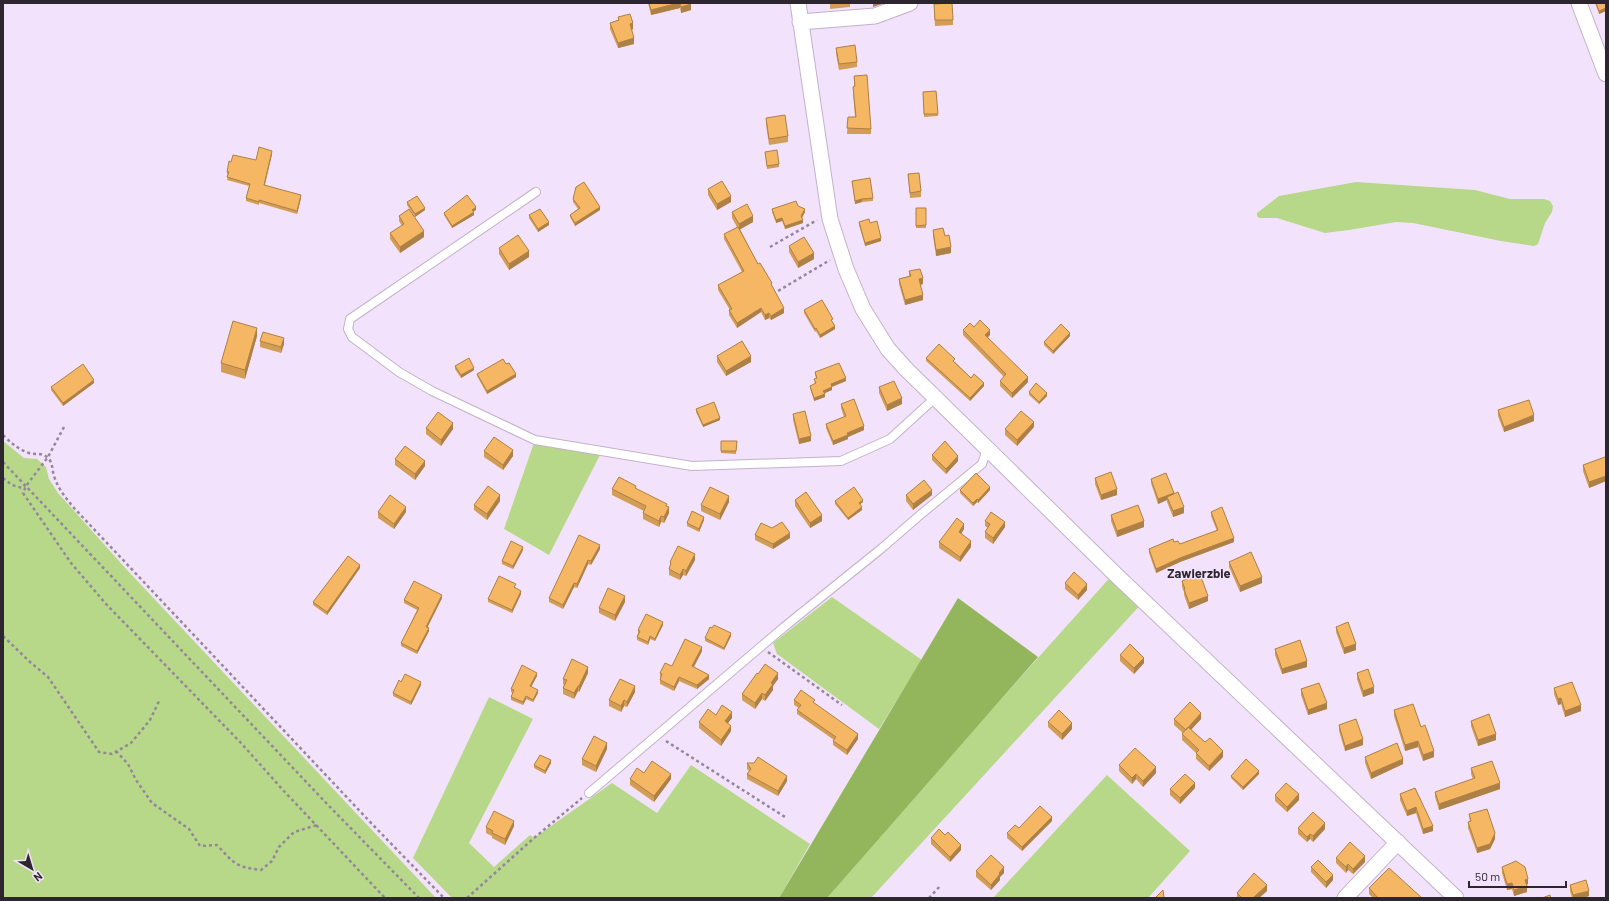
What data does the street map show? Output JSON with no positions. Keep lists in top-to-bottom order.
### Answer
{
  "districts": ["Zawierzbie"],
  "scale_bar": "50 m",
  "north": "bottom right"
}
